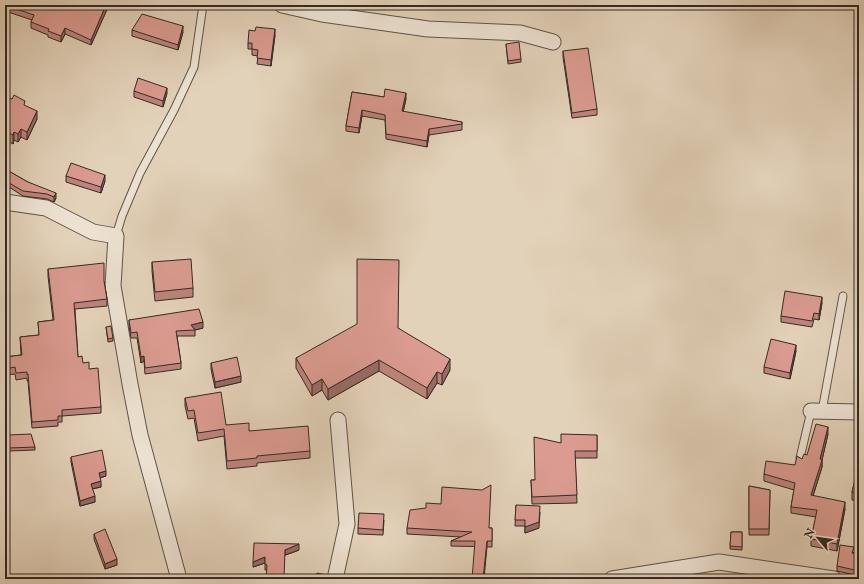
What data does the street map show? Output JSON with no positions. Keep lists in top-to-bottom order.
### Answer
{
  "north": "top left"
}
